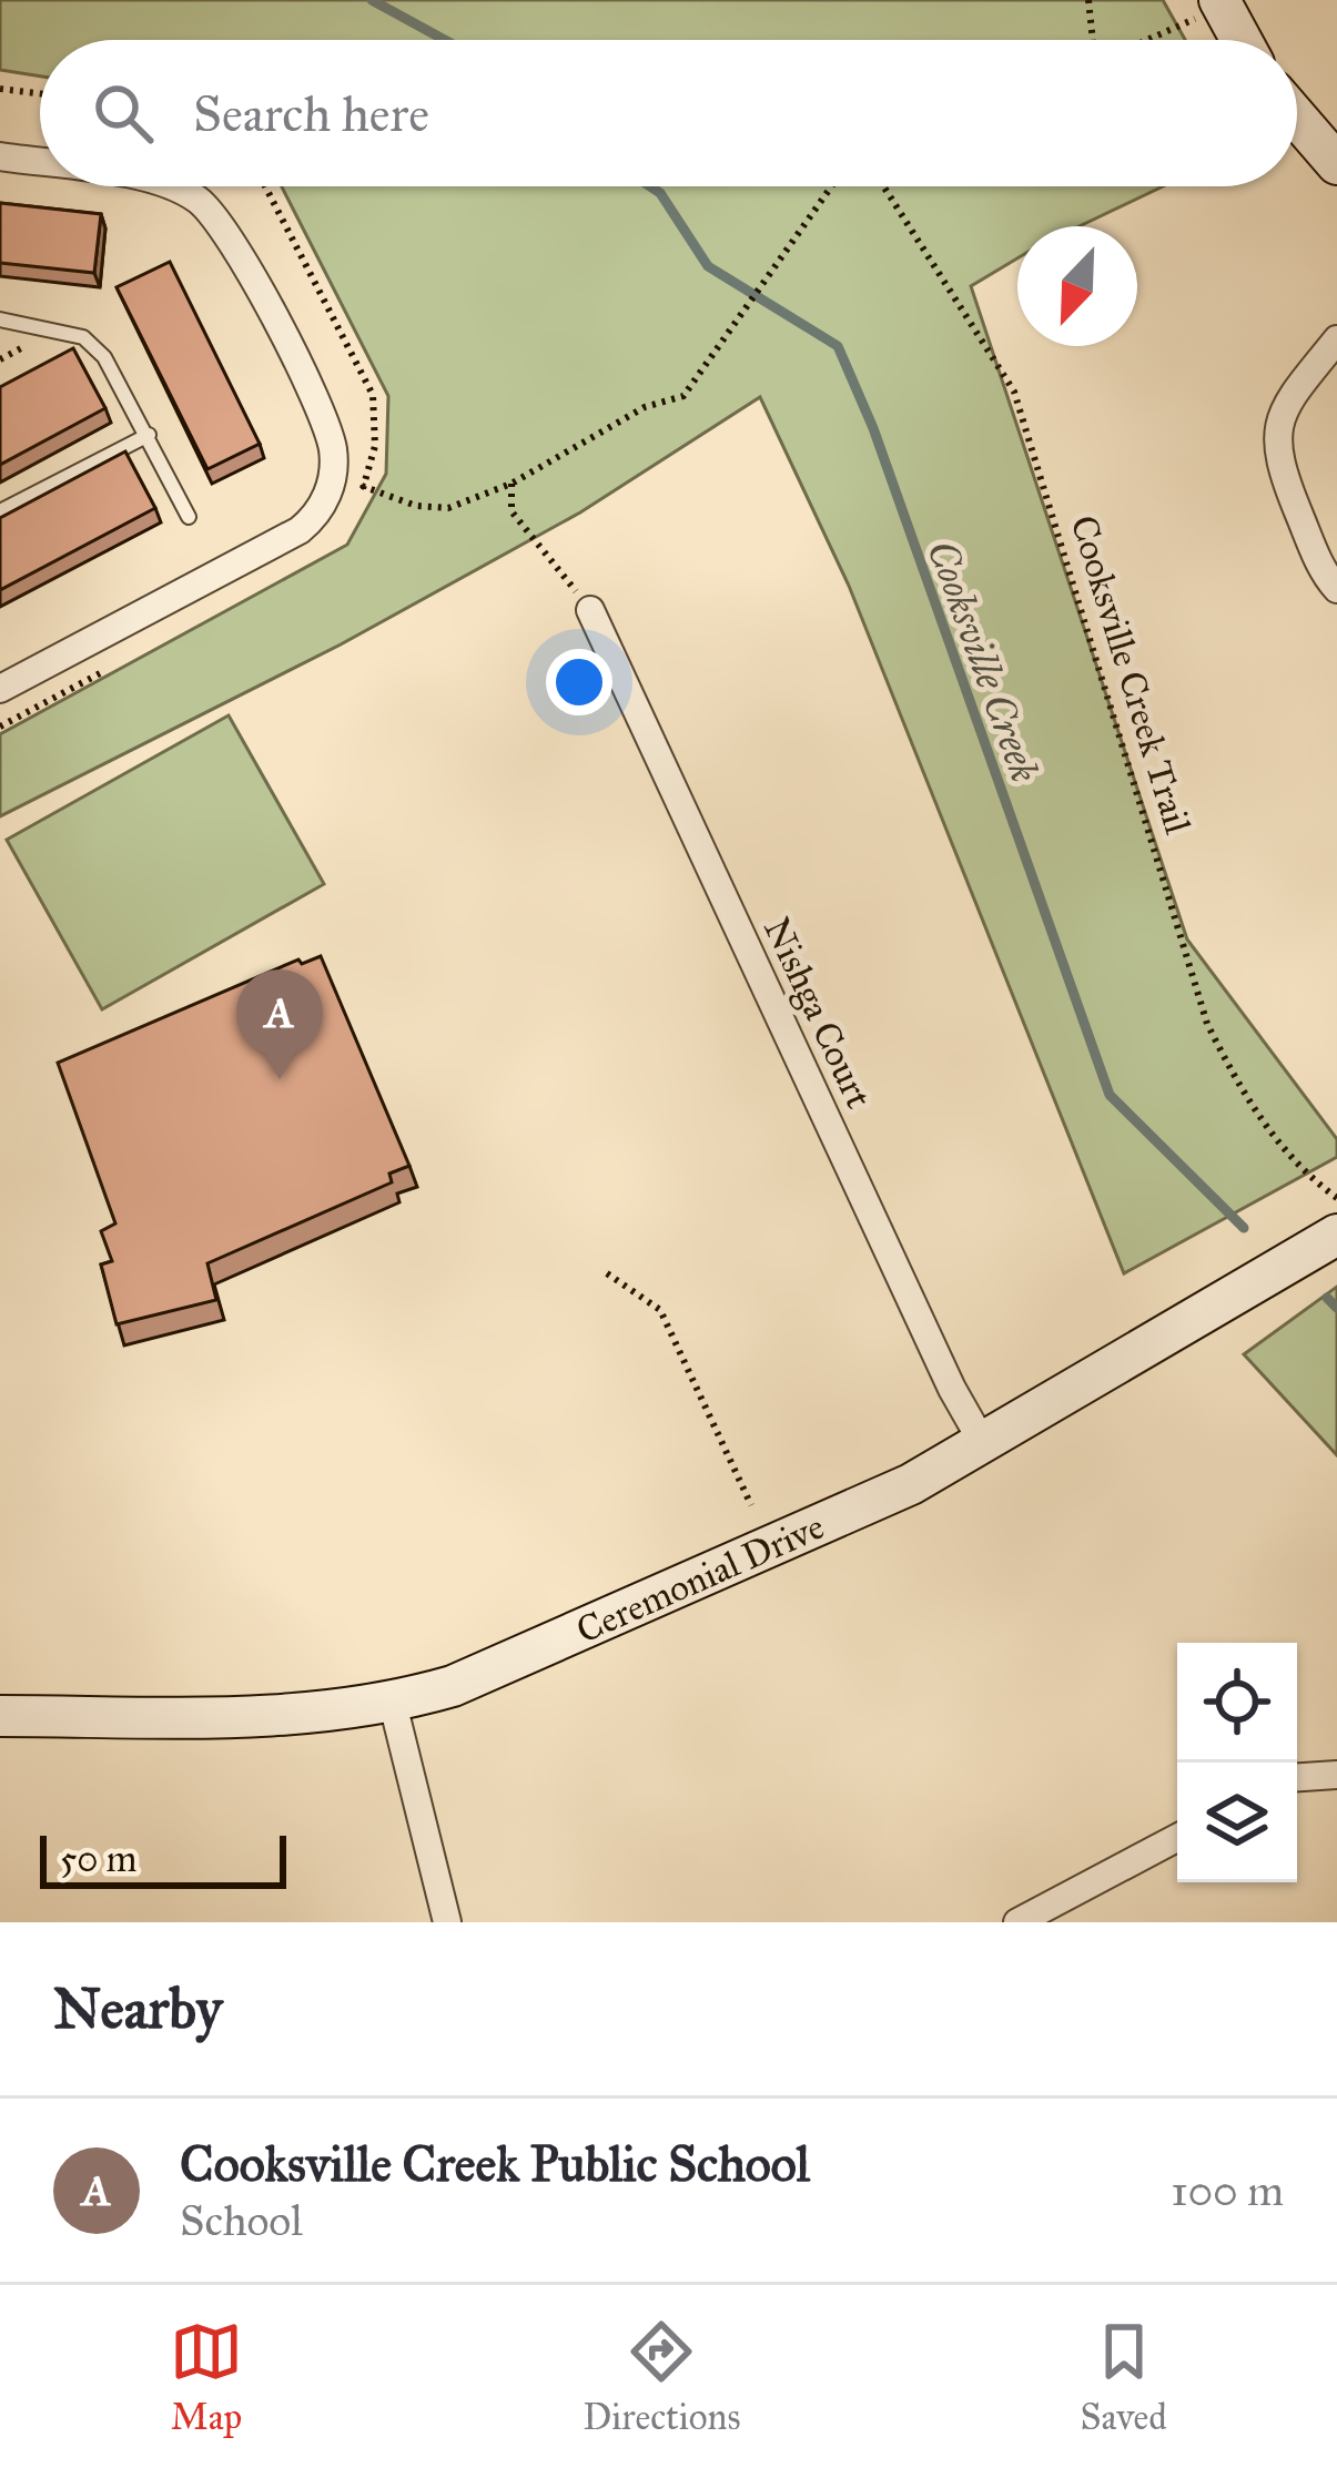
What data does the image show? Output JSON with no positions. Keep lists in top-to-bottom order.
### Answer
{
  "streets": {
    "street": ["Nishga Court", "Ceremonial Drive"],
    "path": ["Cooksville Creek Trail"]
  },
  "crossings": [
    ["Nishga Court", "Ceremonial Drive"]
  ],
  "water": ["Cooksville Creek"],
  "scale_bar": "50 m",
  "north": "bottom left",
  "page": {
    "search": "Search here",
    "pins": "A",
    "scale": "50 m",
    "heading": "Nearby",
    "list": [
      {
        "mark": "A",
        "name": "Cooksville Creek Public School",
        "note": "School",
        "value": "100 m"
      }
    ],
    "nav": ["Map", "Directions", "Saved"]
  }
}
